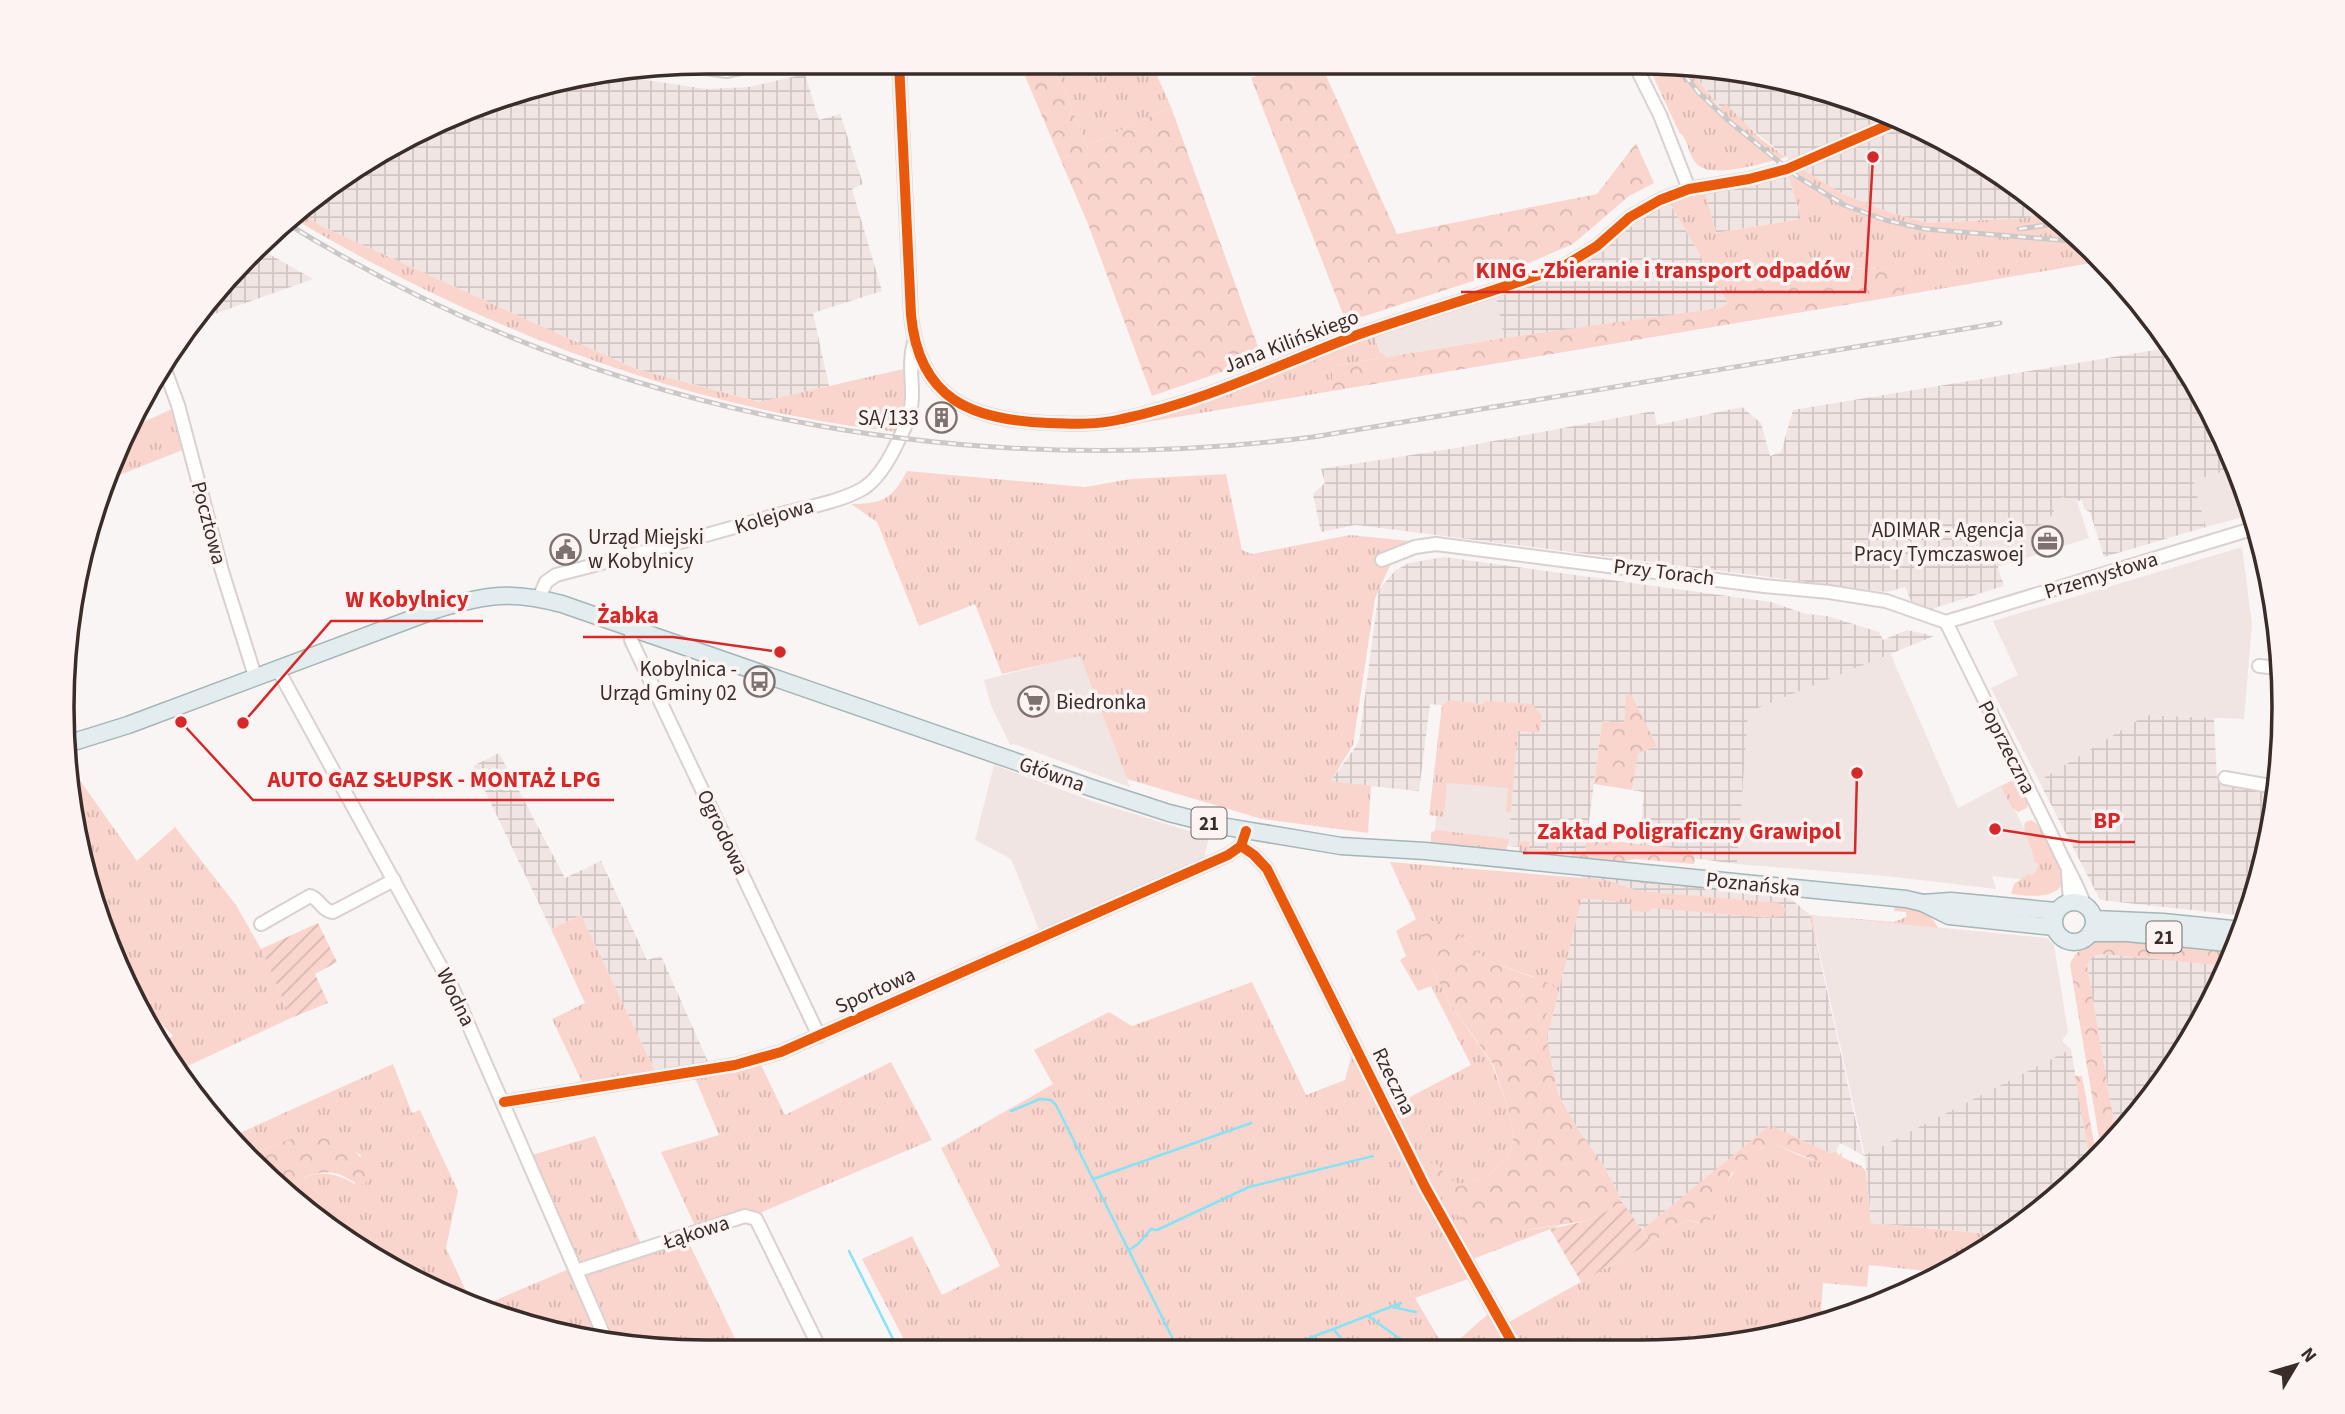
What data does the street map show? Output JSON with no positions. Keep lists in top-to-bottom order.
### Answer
{
  "streets": {
    "main road": ["Główna", "21", "Poznańska"],
    "street": [
      "Jana Kilińskiego",
      "Kolejowa",
      "Pocztowa",
      "Przy Torach",
      "Przemysłowa",
      "Poprzeczna",
      "Ogrodowa",
      "Sportowa",
      "Wodna",
      "Rzeczna",
      "Łąkowa"
    ]
  },
  "crossings": [
    ["Jana Kilińskiego", "Kolejowa"],
    ["Kolejowa", "Główna"],
    ["Kolejowa", "21"],
    ["Pocztowa", "21"],
    ["Przy Torach", "Przemysłowa"],
    ["Przy Torach", "Poprzeczna"],
    ["Przemysłowa", "Poprzeczna"],
    ["Poprzeczna", "21"],
    ["Poprzeczna", "Poznańska"],
    ["Główna", "21"],
    ["Główna", "Ogrodowa"],
    ["Główna", "Poznańska"],
    ["Główna", "Sportowa"],
    ["Główna", "Rzeczna"],
    ["21", "Poznańska"],
    ["21", "Wodna"],
    ["Ogrodowa", "Sportowa"],
    ["Sportowa", "Wodna"],
    ["Sportowa", "Rzeczna"],
    ["Wodna", "Łąkowa"]
  ],
  "places": {
    "other": [
      "KING - Zbieranie i transport odpadów",
      "Żabka",
      "AUTO GAZ SŁUPSK - MONTAŻ LPG",
      "W Kobylnicy",
      "Zakład Poligraficzny Grawipol",
      "BP"
    ],
    "building": ["SA/133"],
    "office": ["ADIMAR - Agencja Pracy Tymczaswoej"],
    "public building": ["Urząd Miejski w Kobylnicy"],
    "bus stop": ["Kobylnica - Urząd Gminy 02"],
    "supermarket": ["Biedronka"]
  },
  "north": "top right"
}
